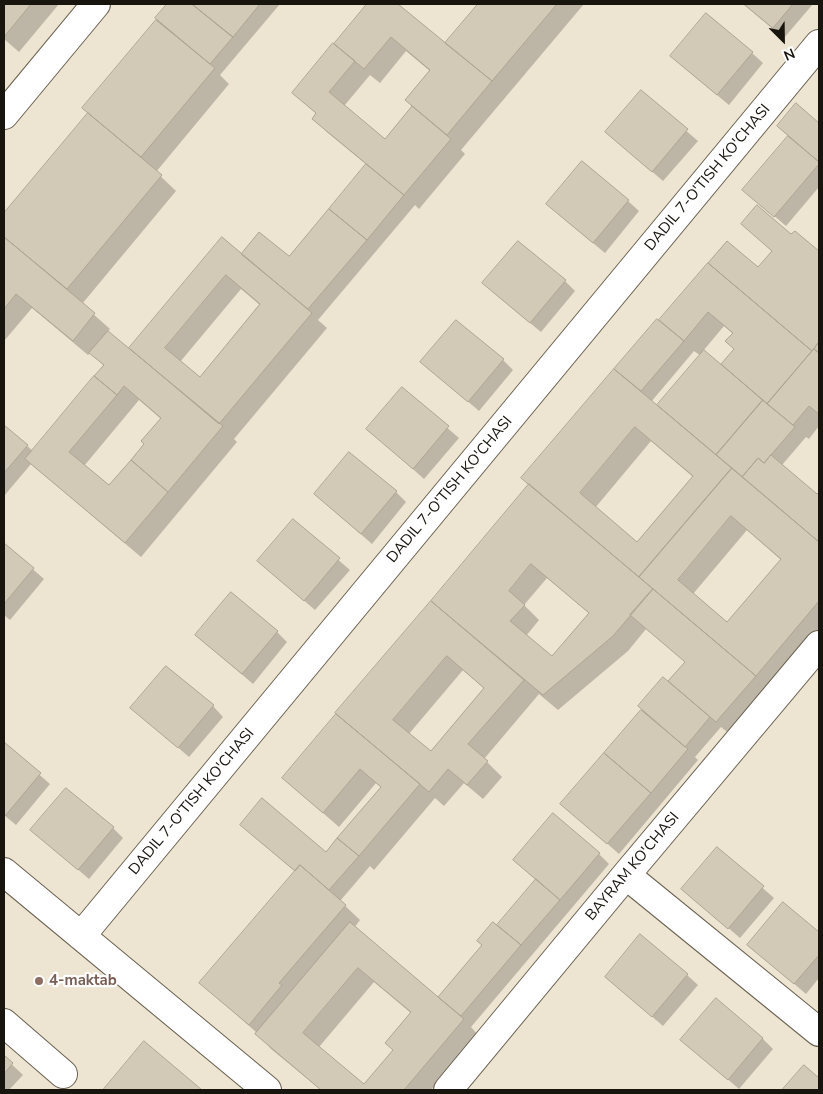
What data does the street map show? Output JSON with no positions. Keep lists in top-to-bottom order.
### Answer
{
  "streets": {
    "street": ["DADIL 7-O'TISH KO'CHASI", "BAYRAM KO'CHASI"]
  },
  "places": ["4-maktab"],
  "north": "bottom right"
}
